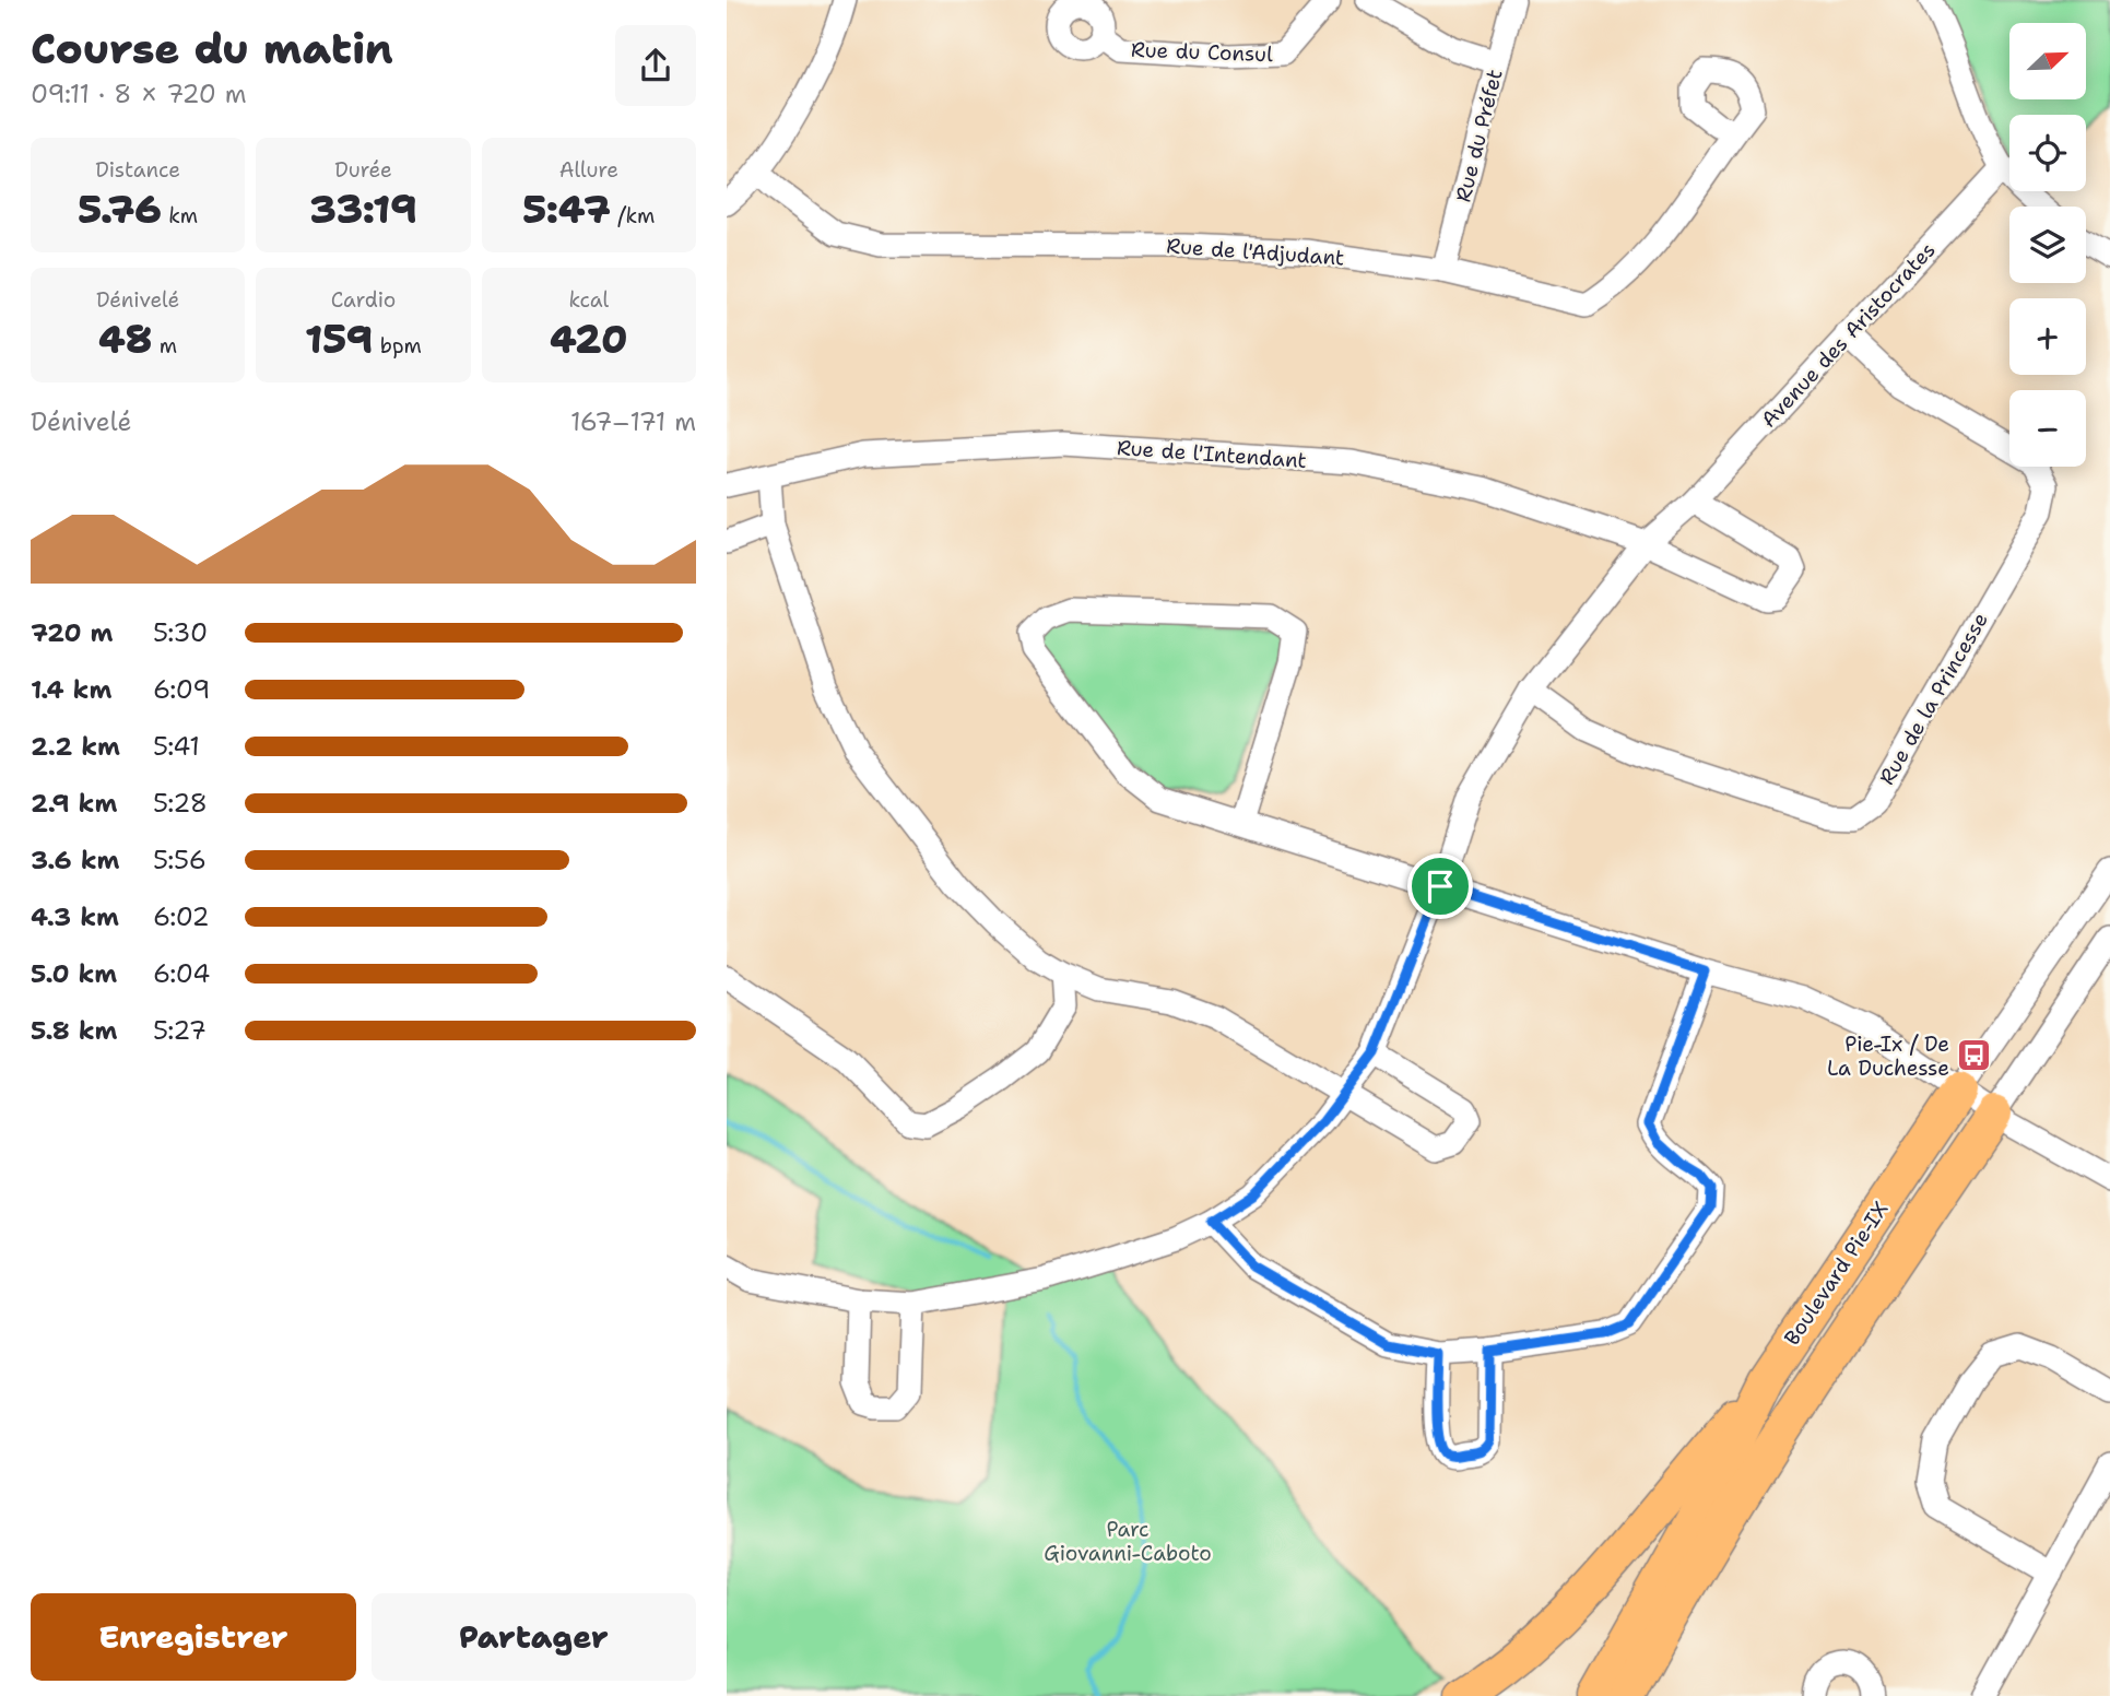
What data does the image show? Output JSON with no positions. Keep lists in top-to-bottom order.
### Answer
{
  "streets": {
    "highway": ["Boulevard Pie-IX"],
    "street": [
      "Rue du Consul",
      "Rue du Préfet",
      "Rue de l'Adjudant",
      "Avenue des Aristocrates",
      "Rue de l'Intendant",
      "Rue de la Princesse"
    ]
  },
  "crossings": [
    ["Rue du Préfet", "Rue de l'Adjudant"],
    ["Avenue des Aristocrates", "Rue de l'Intendant"],
    ["Avenue des Aristocrates", "Rue de la Princesse"]
  ],
  "parks": ["Parc Giovanni-Caboto"],
  "places": {
    "bus stop": ["Pie-Ix / De La Duchesse"]
  },
  "north": "top right",
  "page": {
    "heading": ["Course du matin", "09:11 · 8 × 720 m"],
    "map_buttons": ["+", "−"],
    "stats": [
      ["Distance", "5.76 km"],
      ["Durée", "33:19"],
      ["Allure", "5:47 /km"],
      ["Dénivelé", "48 m"],
      ["Cardio", "159 bpm"],
      ["kcal", "420"]
    ],
    "chart": ["Dénivelé", "167–171 m"],
    "list": [
      {
        "name": "720 m",
        "note": "5:30"
      },
      {
        "name": "1.4 km",
        "note": "6:09"
      },
      {
        "name": "2.2 km",
        "note": "5:41"
      },
      {
        "name": "2.9 km",
        "note": "5:28"
      },
      {
        "name": "3.6 km",
        "note": "5:56"
      },
      {
        "name": "4.3 km",
        "note": "6:02"
      },
      {
        "name": "5.0 km",
        "note": "6:04"
      },
      {
        "name": "5.8 km",
        "note": "5:27"
      }
    ],
    "buttons": ["Enregistrer", "Partager"]
  }
}
